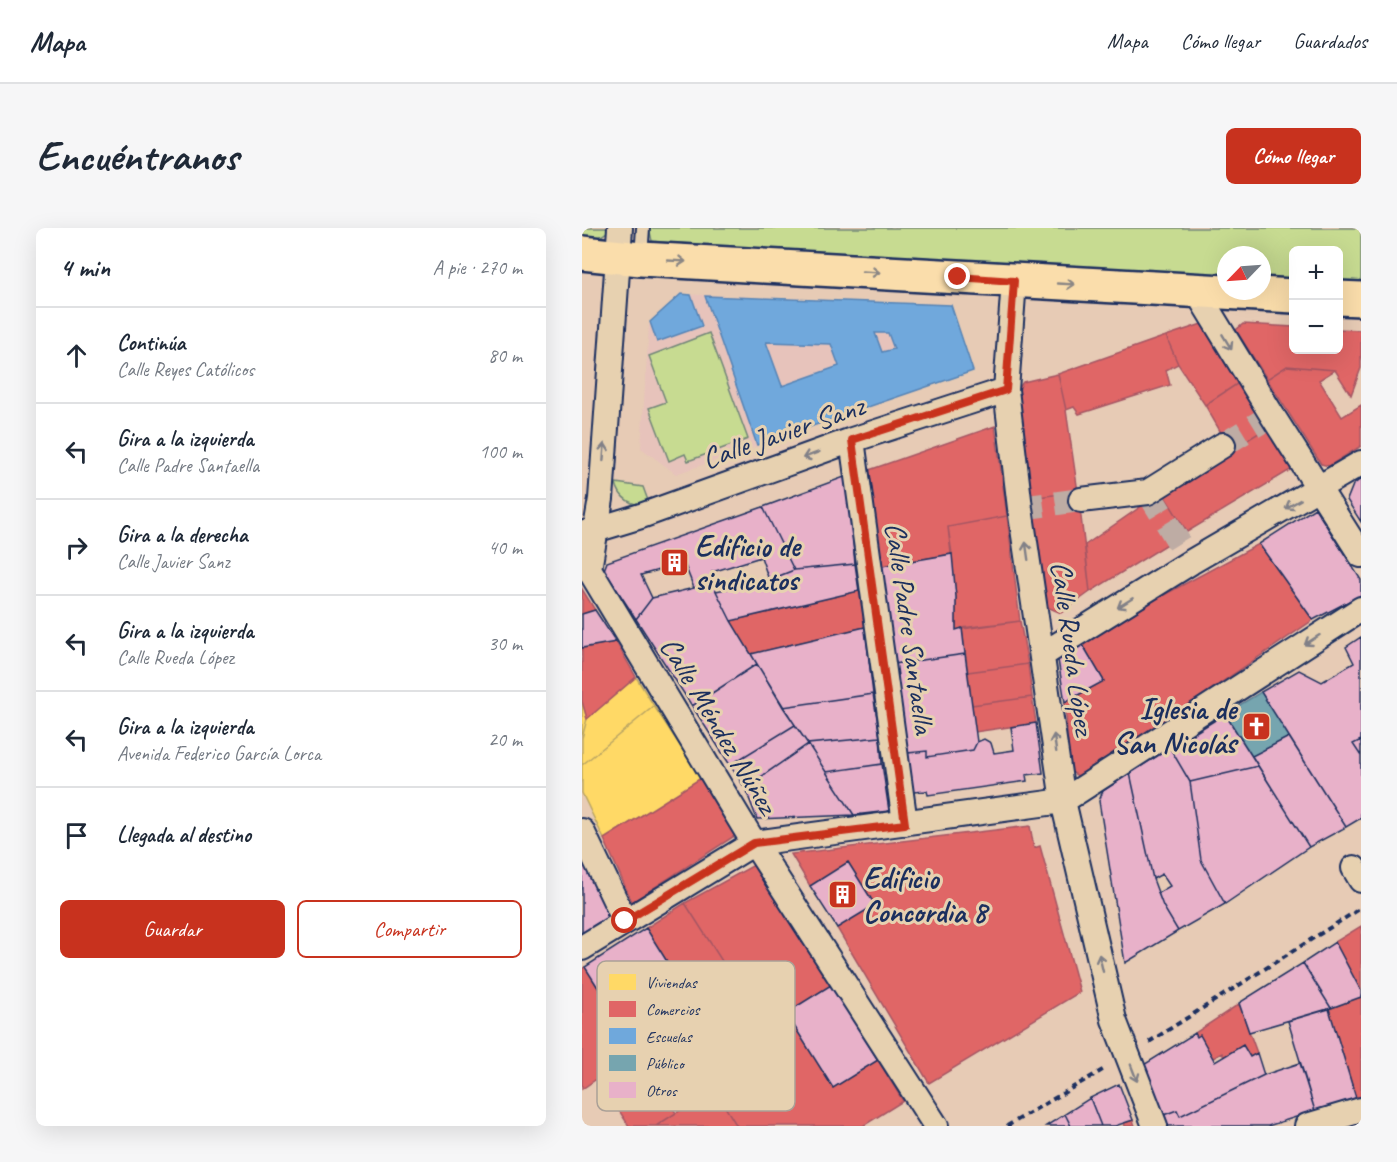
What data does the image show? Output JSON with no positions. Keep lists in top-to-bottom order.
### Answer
{
  "streets": {
    "street": [
      "Calle Javier Sanz",
      "Calle Padre Santaella",
      "Calle Rueda López",
      "Calle Méndez Núñez"
    ]
  },
  "crossings": [
    ["Calle Javier Sanz", "Calle Padre Santaella"],
    ["Calle Javier Sanz", "Calle Rueda López"],
    ["Calle Javier Sanz", "Calle Méndez Núñez"]
  ],
  "one_way": ["Calle Javier Sanz", "Calle Rueda López"],
  "places": {
    "building": ["Edificio de sindicatos", "Edificio Concordia 8"],
    "church": ["Iglesia de San Nicolás"]
  },
  "legend": [
    "Viviendas",
    "Comercios",
    "Escuelas",
    "Público",
    "Otros"
  ],
  "north": "bottom left",
  "page": {
    "header": "Mapa",
    "nav": ["Mapa", "Cómo llegar", "Guardados"],
    "buttons": [
      "Cómo llegar",
      ["Guardar", "Compartir"]
    ],
    "title": "Encuéntranos",
    "heading": ["4 min", "A pie · 270 m"],
    "map_buttons": ["+", "−"],
    "list": [
      ["Continúa", "Calle Reyes Católicos", "80 m"],
      ["Gira a la izquierda", "Calle Padre Santaella", "100 m"],
      ["Gira a la derecha", "Calle Javier Sanz", "40 m"],
      ["Gira a la izquierda", "Calle Rueda López", "30 m"],
      ["Gira a la izquierda", "Avenida Federico García Lorca", "20 m"],
      "Llegada al destino"
    ]
  }
}
